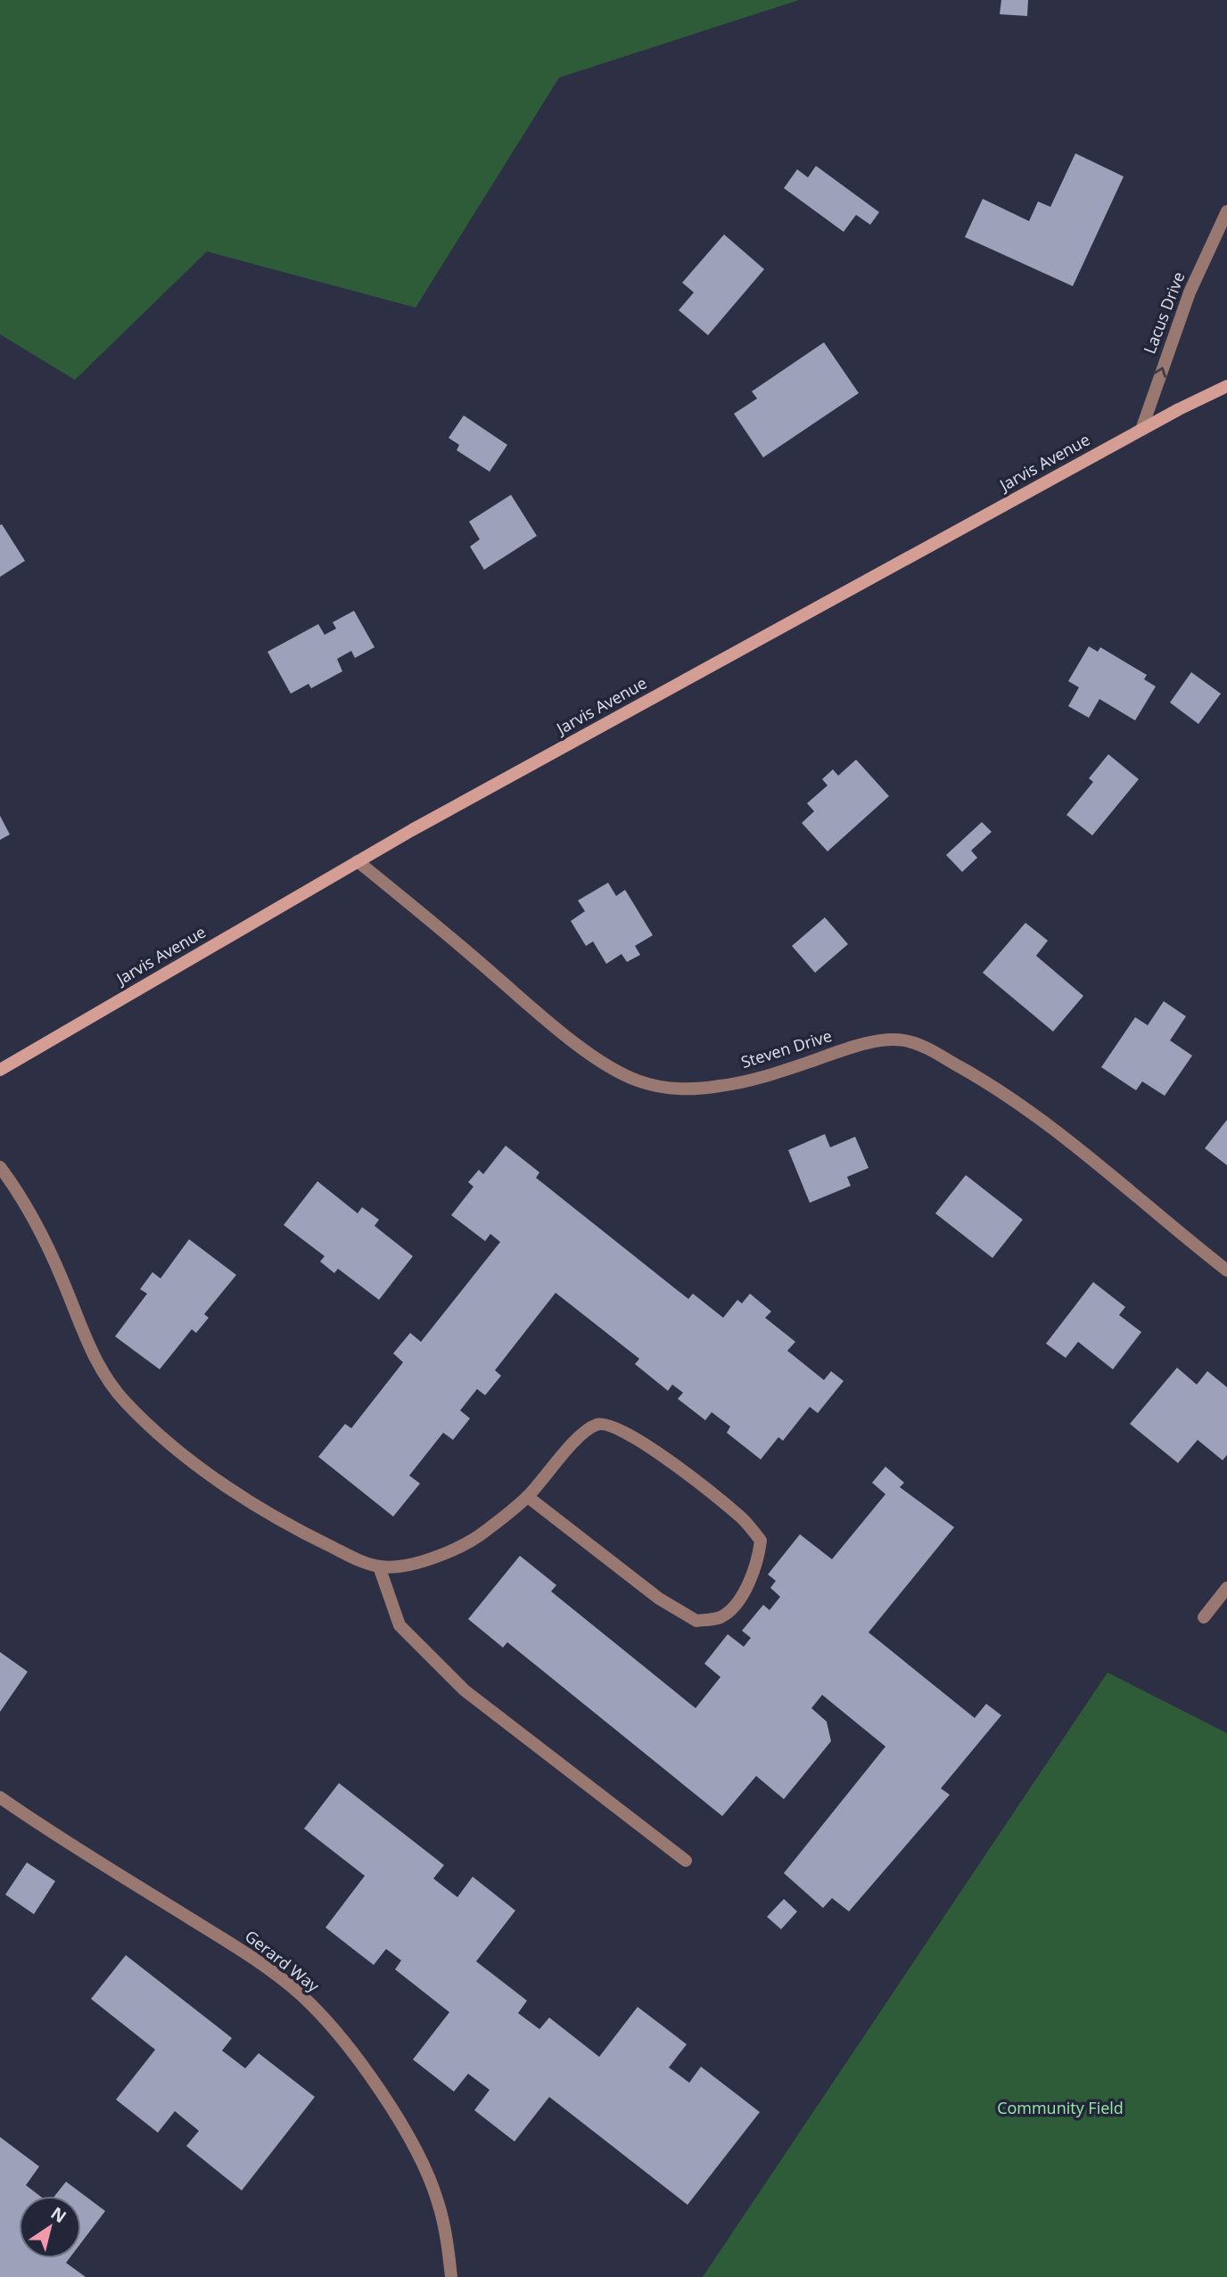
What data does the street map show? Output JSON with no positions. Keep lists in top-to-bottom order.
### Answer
{
  "streets": {
    "street": [
      "Lacus Drive",
      "Jarvis Avenue",
      "Steven Drive",
      "Gerard Way"
    ]
  },
  "crossings": [
    ["Lacus Drive", "Jarvis Avenue"],
    ["Jarvis Avenue", "Steven Drive"]
  ],
  "one_way": ["Lacus Drive"],
  "parks": ["Community Field"],
  "north": "top right"
}
